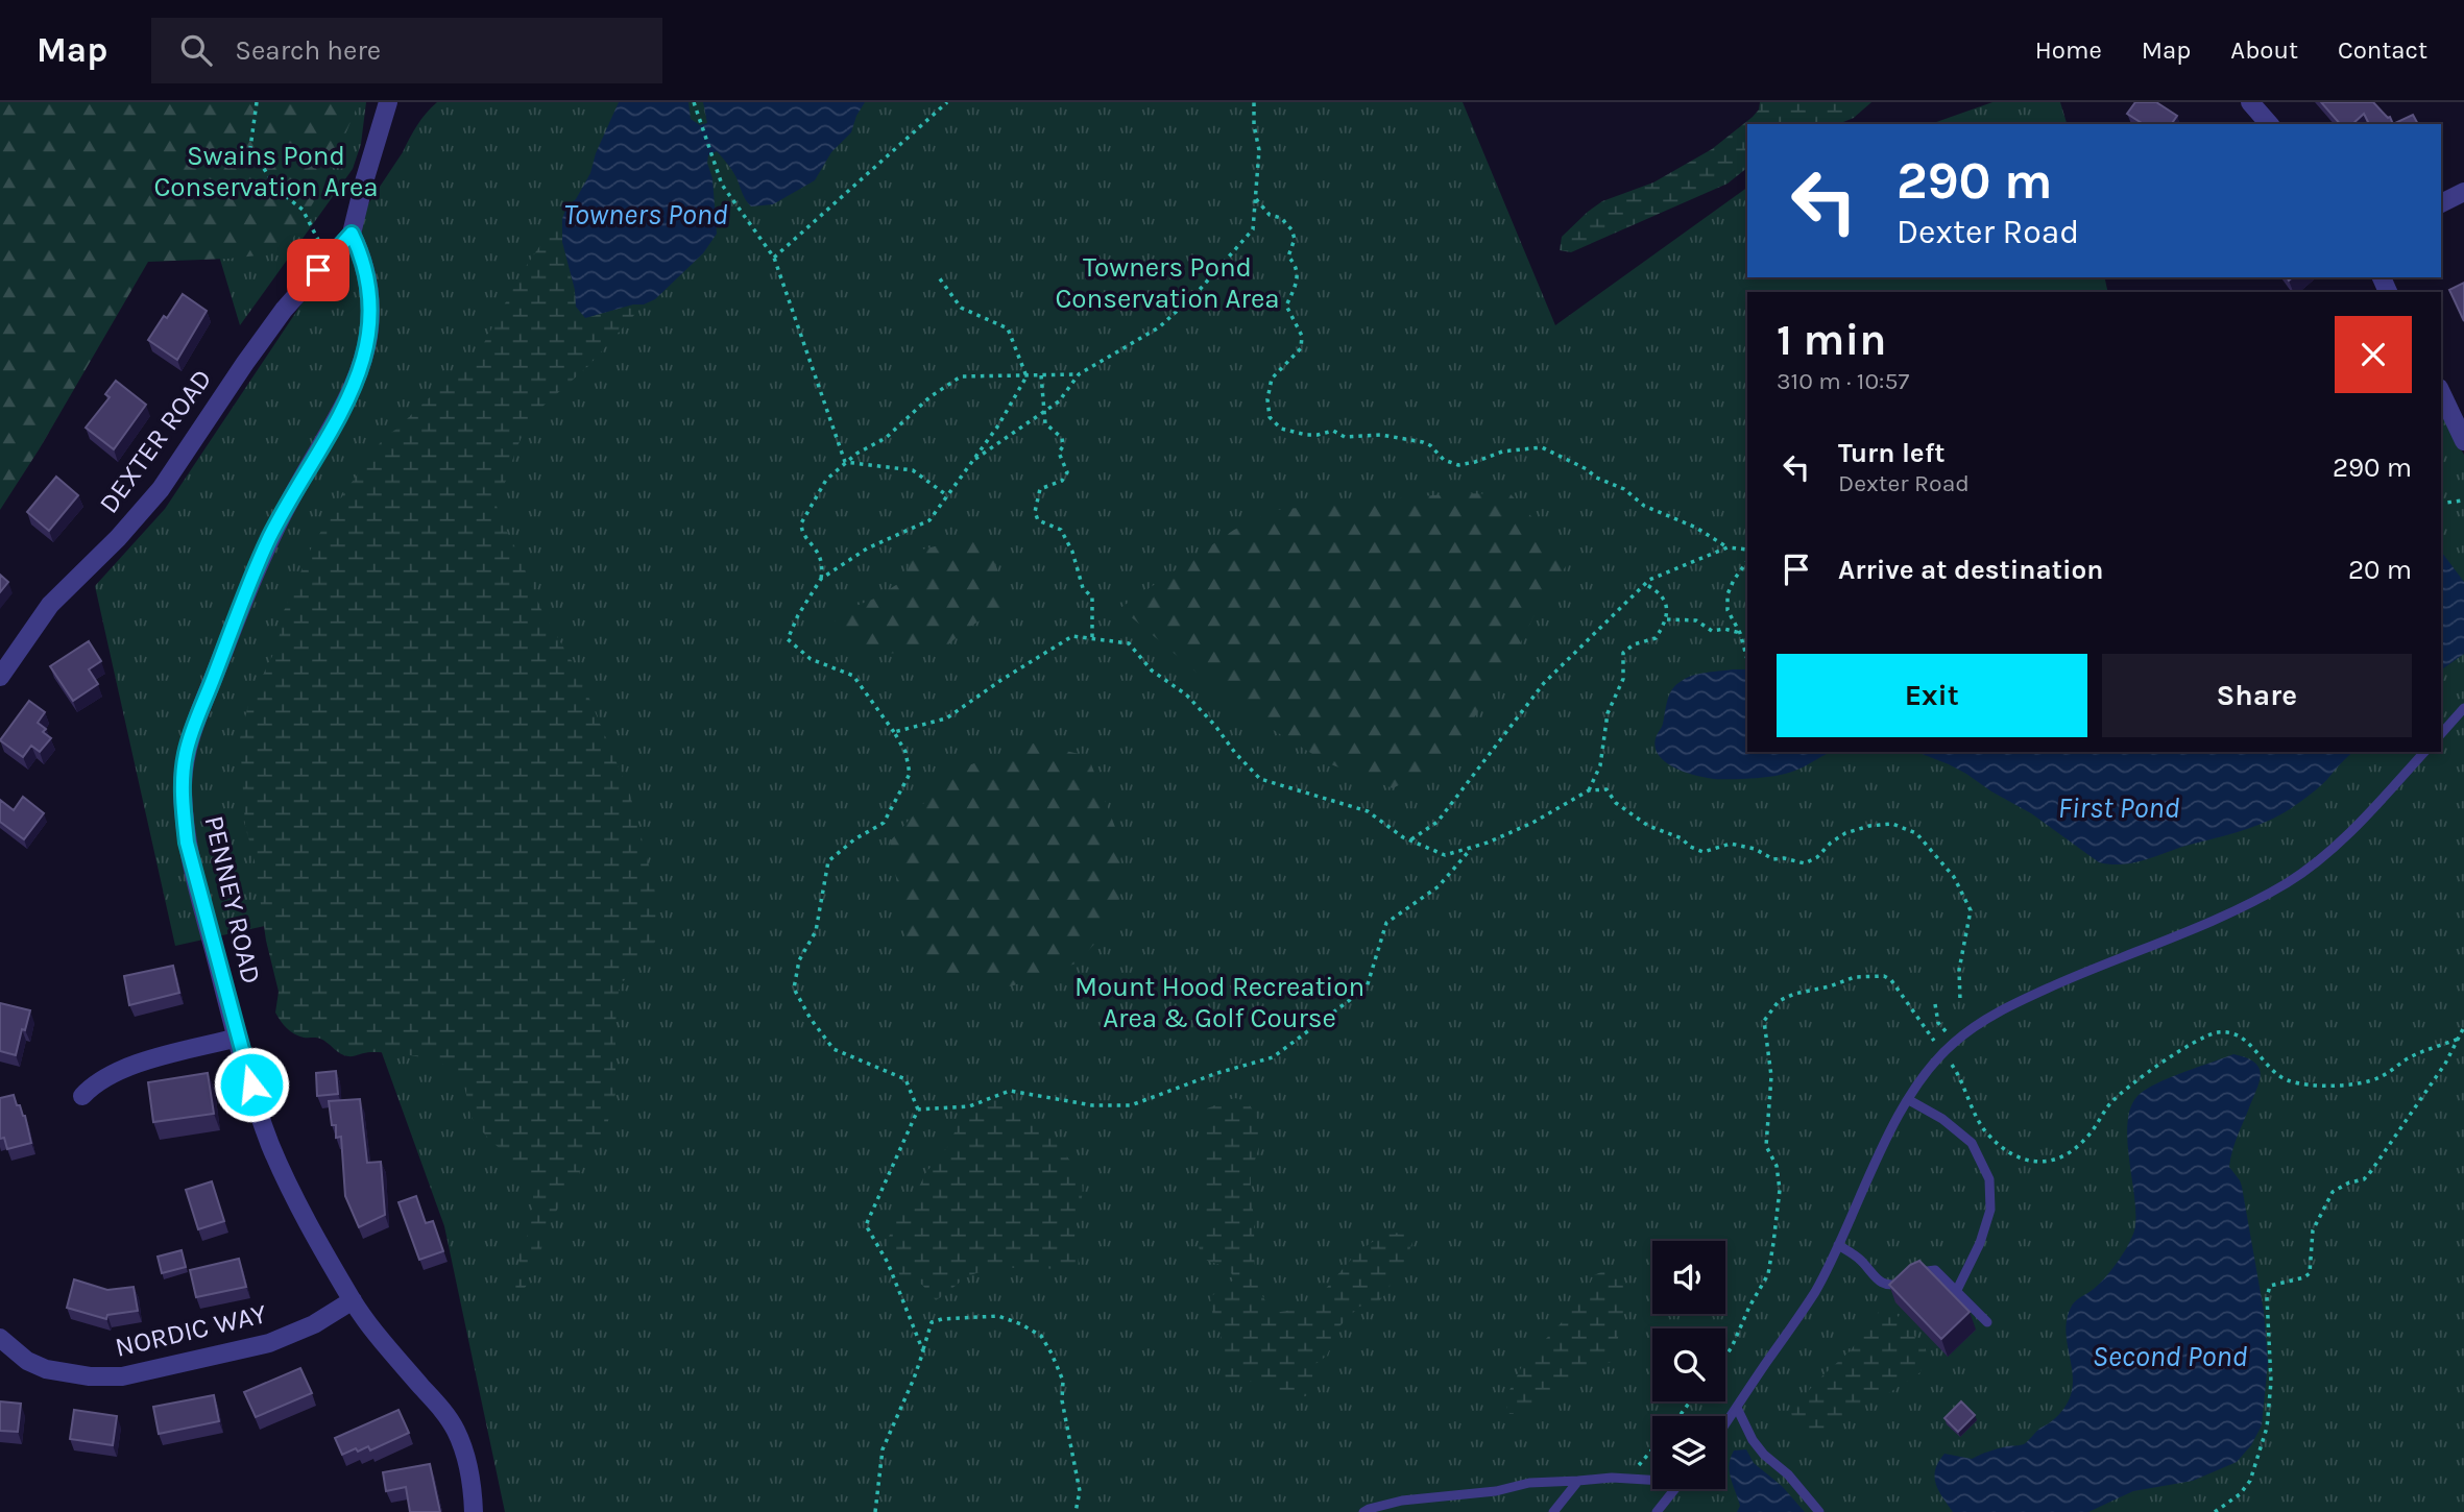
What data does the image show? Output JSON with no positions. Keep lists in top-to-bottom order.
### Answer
{
  "streets": {
    "street": ["DEXTER ROAD", "PENNEY ROAD", "NORDIC WAY"]
  },
  "crossings": [
    ["DEXTER ROAD", "PENNEY ROAD"],
    ["PENNEY ROAD", "NORDIC WAY"]
  ],
  "water": ["Towners Pond", "First Pond", "Second Pond"],
  "parks": ["Swains Pond Conservation Area", "Towners Pond Conservation Area", "Mount Hood Recreation Area & Golf Course"],
  "page": {
    "header": "Map",
    "search": "Search here",
    "nav": [
      "Home",
      "Map",
      "About",
      "Contact"
    ],
    "turn": ["290 m", "Dexter Road"],
    "heading": ["1 min", "310 m · 10:57"],
    "list": [
      {
        "name": "Turn left",
        "note": "Dexter Road",
        "value": "290 m"
      },
      {
        "name": "Arrive at destination",
        "value": "20 m"
      }
    ],
    "buttons": ["Exit", "Share"]
  }
}
